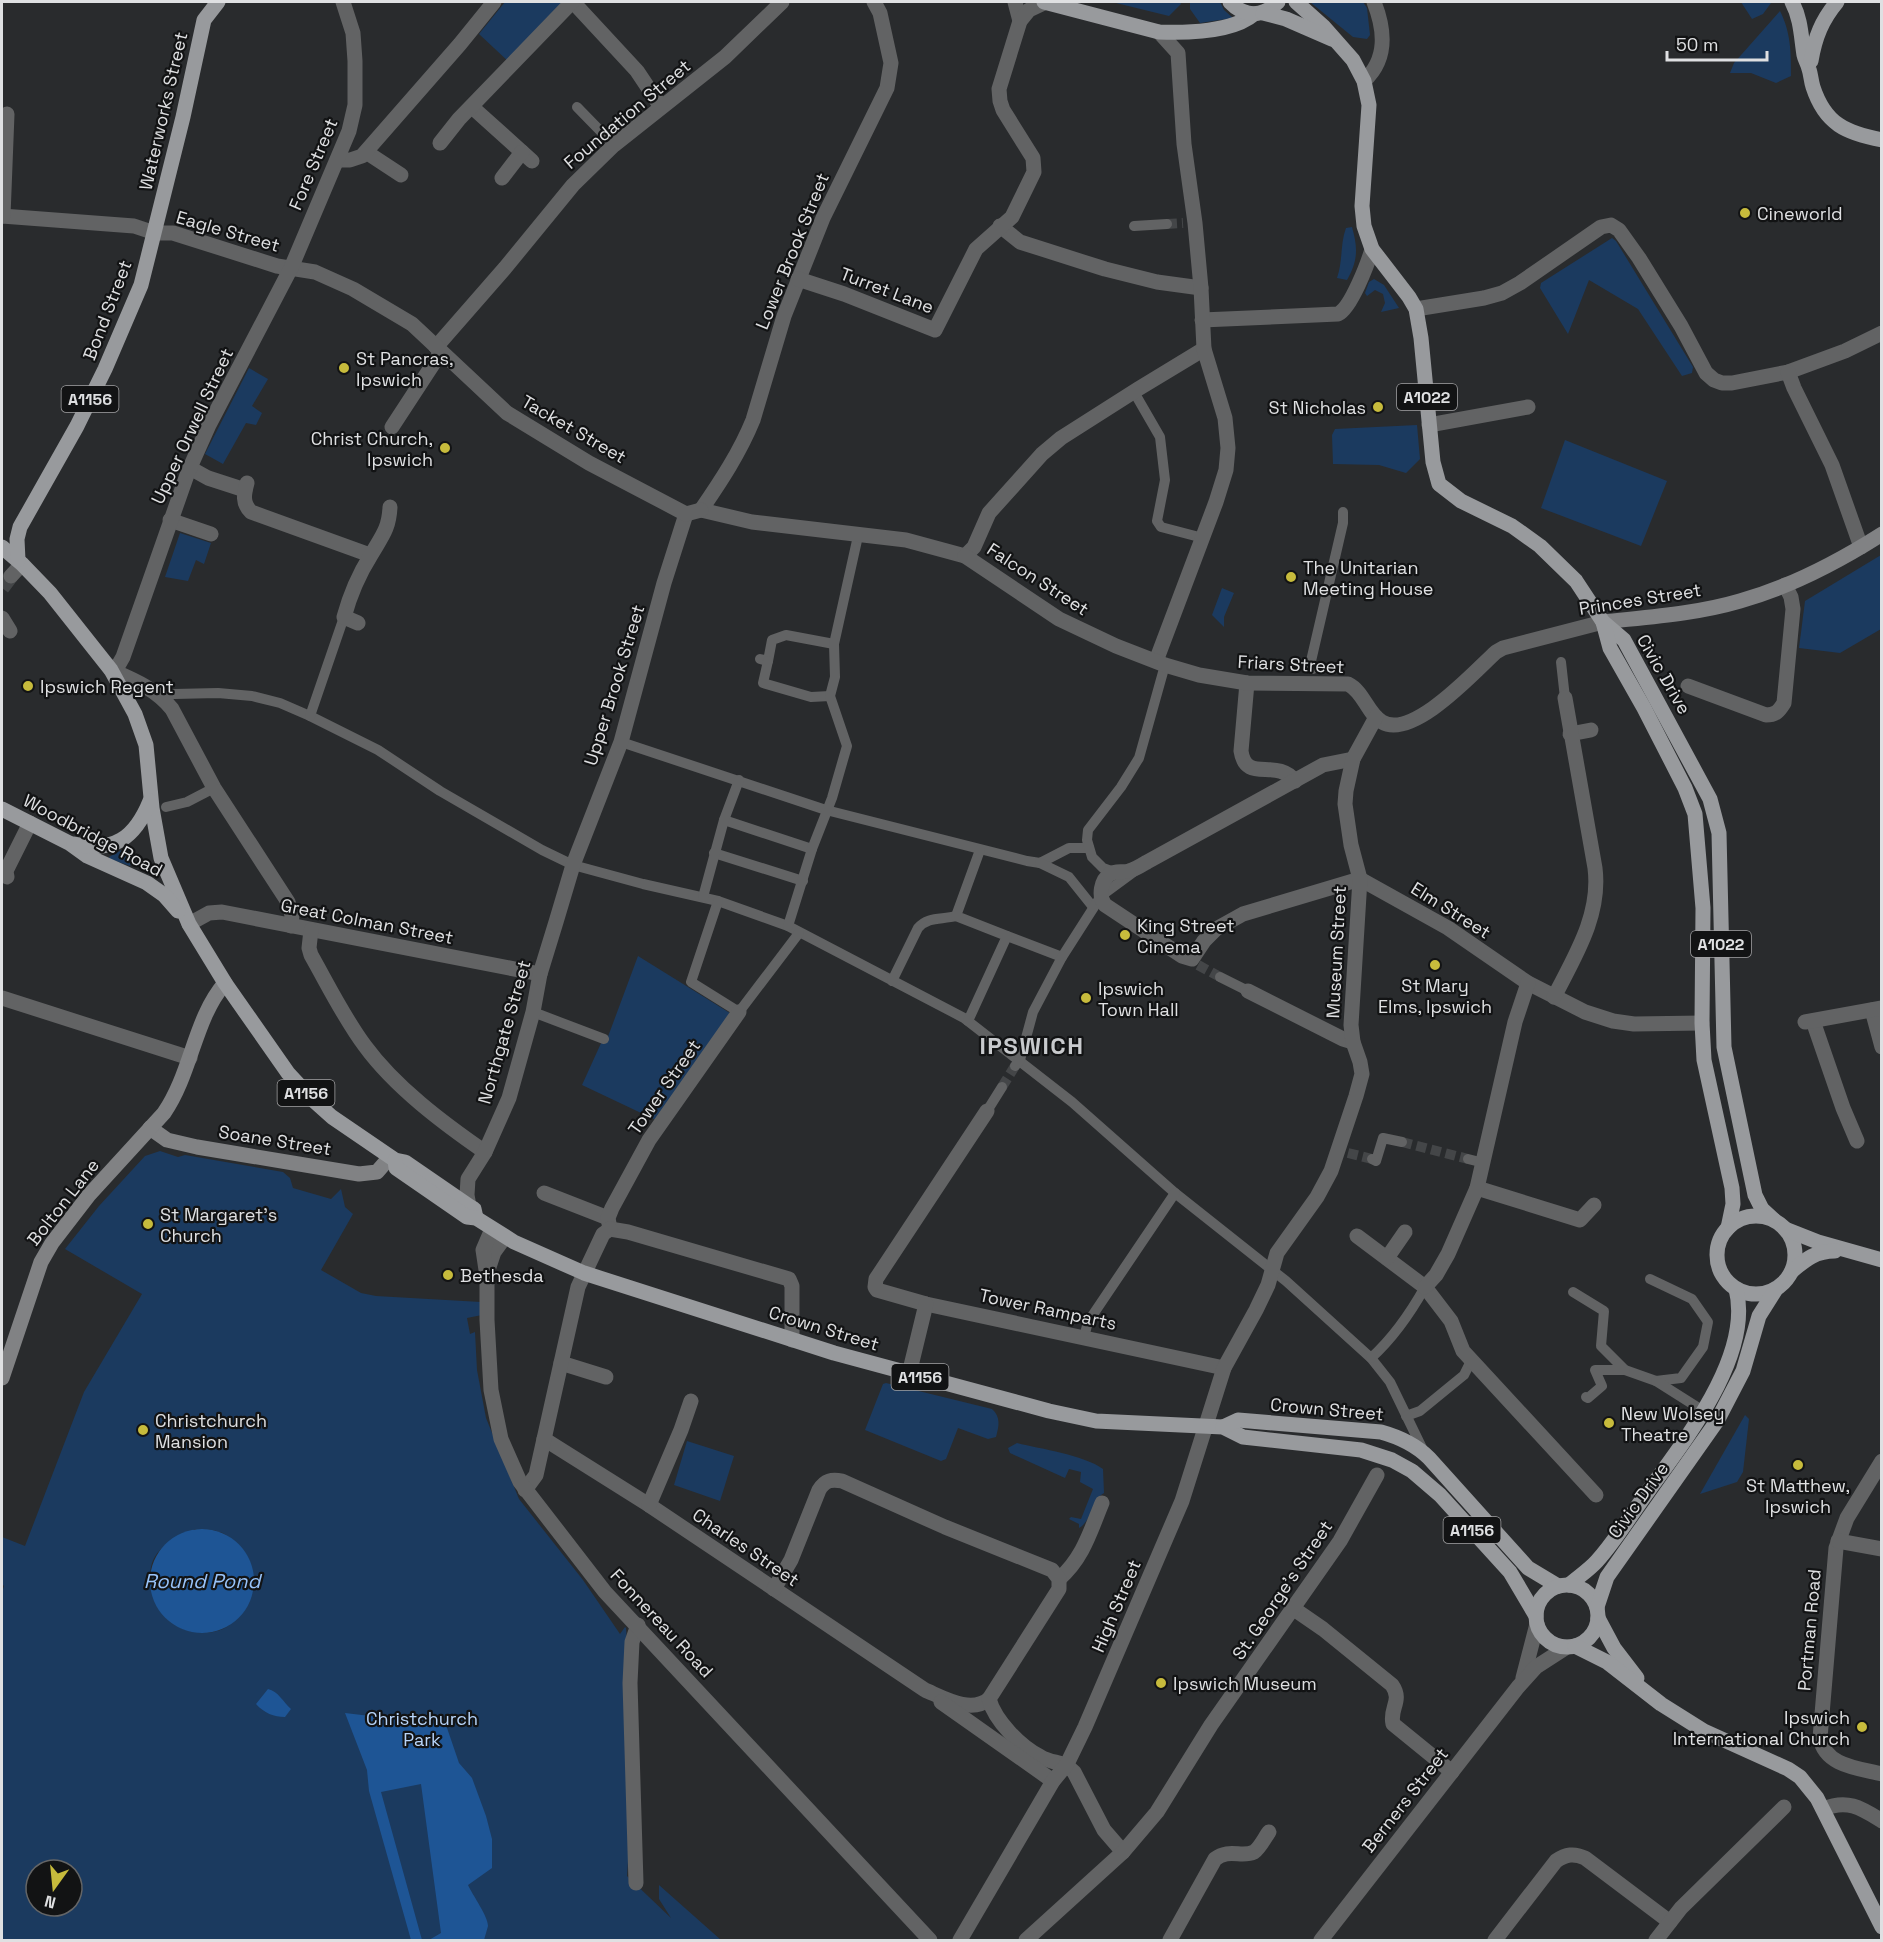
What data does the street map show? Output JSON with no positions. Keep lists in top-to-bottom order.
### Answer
{
  "streets": {
    "main road": [
      "Waterworks Street",
      "Bond Street",
      "A1022",
      "A1156",
      "Princes Street",
      "Civic Drive",
      "Woodbridge Road",
      "Soane Street",
      "Bolton Lane",
      "Crown Street"
    ],
    "street": [
      "Foundation Street",
      "Fore Street",
      "Eagle Street",
      "Lower Brook Street",
      "Turret Lane",
      "Upper Orwell Street",
      "Tacket Street",
      "Falcon Street",
      "Friars Street",
      "Upper Brook Street",
      "Elm Street",
      "Great Colman Street",
      "Museum Street",
      "Northgate Street",
      "Tower Street",
      "Tower Ramparts",
      "Charles Street",
      "St. George's Street",
      "High Street",
      "Fonnereau Road",
      "Portman Road",
      "Berners Street"
    ]
  },
  "crossings": [
    ["Waterworks Street", "Eagle Street"],
    ["Waterworks Street", "Bond Street"],
    ["Foundation Street", "Eagle Street"],
    ["Foundation Street", "Tacket Street"],
    ["Fore Street", "Eagle Street"],
    ["Fore Street", "Upper Orwell Street"],
    ["Eagle Street", "Bond Street"],
    ["Eagle Street", "Upper Orwell Street"],
    ["Eagle Street", "Tacket Street"],
    ["Lower Brook Street", "Turret Lane"],
    ["Lower Brook Street", "Falcon Street"],
    ["Bond Street", "A1156"],
    ["A1022", "Princes Street"],
    ["A1022", "Civic Drive"],
    ["A1156", "Upper Orwell Street"],
    ["A1156", "Civic Drive"],
    ["A1156", "Woodbridge Road"],
    ["A1156", "Great Colman Street"],
    ["A1156", "Northgate Street"],
    ["A1156", "Soane Street"],
    ["A1156", "Bolton Lane"],
    ["A1156", "Crown Street"],
    ["A1156", "Fonnereau Road"],
    ["A1156", "Berners Street"],
    ["Tacket Street", "Upper Brook Street"],
    ["Falcon Street", "Friars Street"],
    ["Princes Street", "Friars Street"],
    ["Princes Street", "Civic Drive"],
    ["Civic Drive", "Elm Street"],
    ["Civic Drive", "Crown Street"],
    ["Civic Drive", "Berners Street"],
    ["Upper Brook Street", "Northgate Street"],
    ["Woodbridge Road", "Great Colman Street"],
    ["Elm Street", "Museum Street"],
    ["Great Colman Street", "Northgate Street"],
    ["Museum Street", "High Street"],
    ["Tower Street", "Crown Street"],
    ["Tower Street", "Charles Street"],
    ["Tower Street", "Fonnereau Road"],
    ["Soane Street", "Bolton Lane"],
    ["Tower Ramparts", "High Street"],
    ["Crown Street", "High Street"],
    ["Crown Street", "Fonnereau Road"],
    ["Crown Street", "Berners Street"],
    ["Charles Street", "High Street"]
  ],
  "districts": ["IPSWICH"],
  "water": ["Round Pond"],
  "parks": ["Christchurch Park"],
  "places": [
    "Cineworld",
    "St Pancras, Ipswich",
    "St Nicholas",
    "Christ Church, Ipswich",
    "The Unitarian Meeting House",
    "Ipswich Regent",
    "King Street Cinema",
    "St Mary Elms, Ipswich",
    "Ipswich Town Hall",
    "St Margaret's Church",
    "Bethesda",
    "New Wolsey Theatre",
    "Christchurch Mansion",
    "St Matthew, Ipswich",
    "Ipswich Museum",
    "Ipswich International Church"
  ],
  "scale_bar": "50 m",
  "north": "bottom"
}
